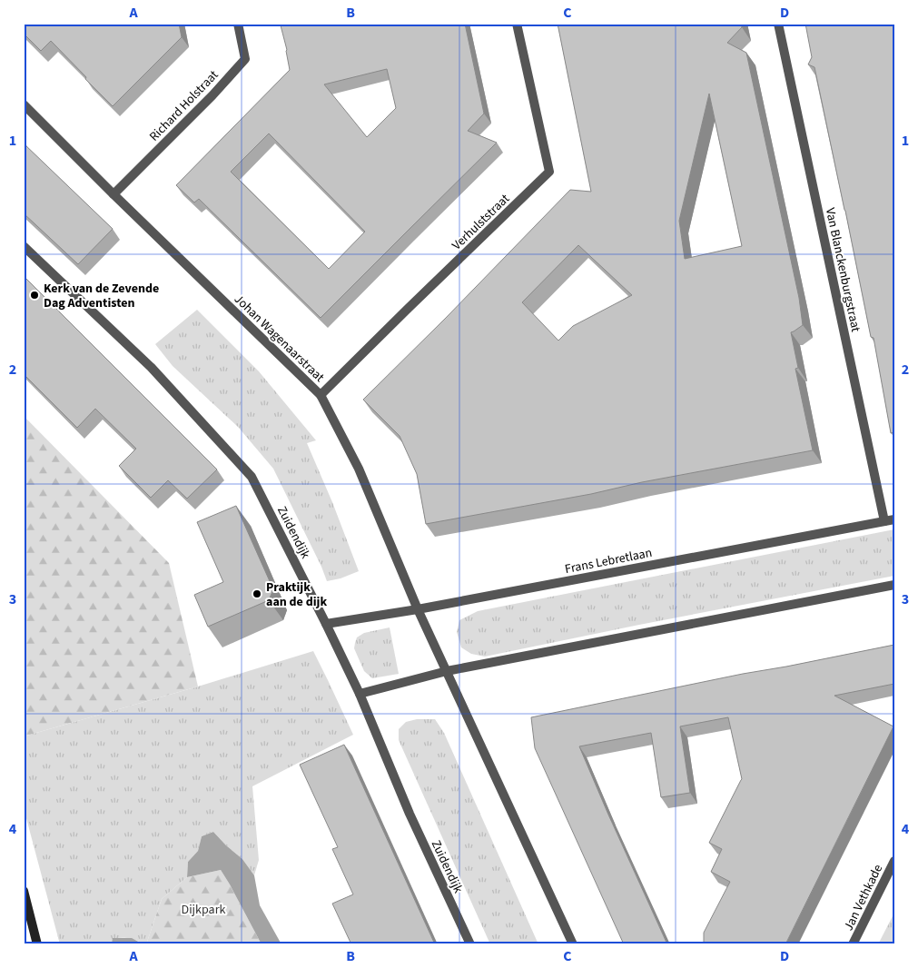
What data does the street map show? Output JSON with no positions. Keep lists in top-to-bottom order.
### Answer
{
  "streets": {
    "street": [
      "Richard Holstraat",
      "Verhulststraat",
      "Van Blanckenburgstraat",
      "Johan Wagenaarstraat",
      "Zuidendijk",
      "Frans Lebretlaan",
      "Jan Vethkade"
    ]
  },
  "crossings": [
    ["Richard Holstraat", "Johan Wagenaarstraat"],
    ["Verhulststraat", "Johan Wagenaarstraat"],
    ["Van Blanckenburgstraat", "Frans Lebretlaan"],
    ["Johan Wagenaarstraat", "Frans Lebretlaan"],
    ["Zuidendijk", "Frans Lebretlaan"]
  ],
  "parks": ["Dijkpark"],
  "places": ["Kerk van de Zevende Dag Adventisten", "Praktijk aan de dijk"],
  "grid": {
    "columns": [
      "A",
      "B",
      "C",
      "D"
    ],
    "rows": [
      "1",
      "2",
      "3",
      "4"
    ]
  }
}
